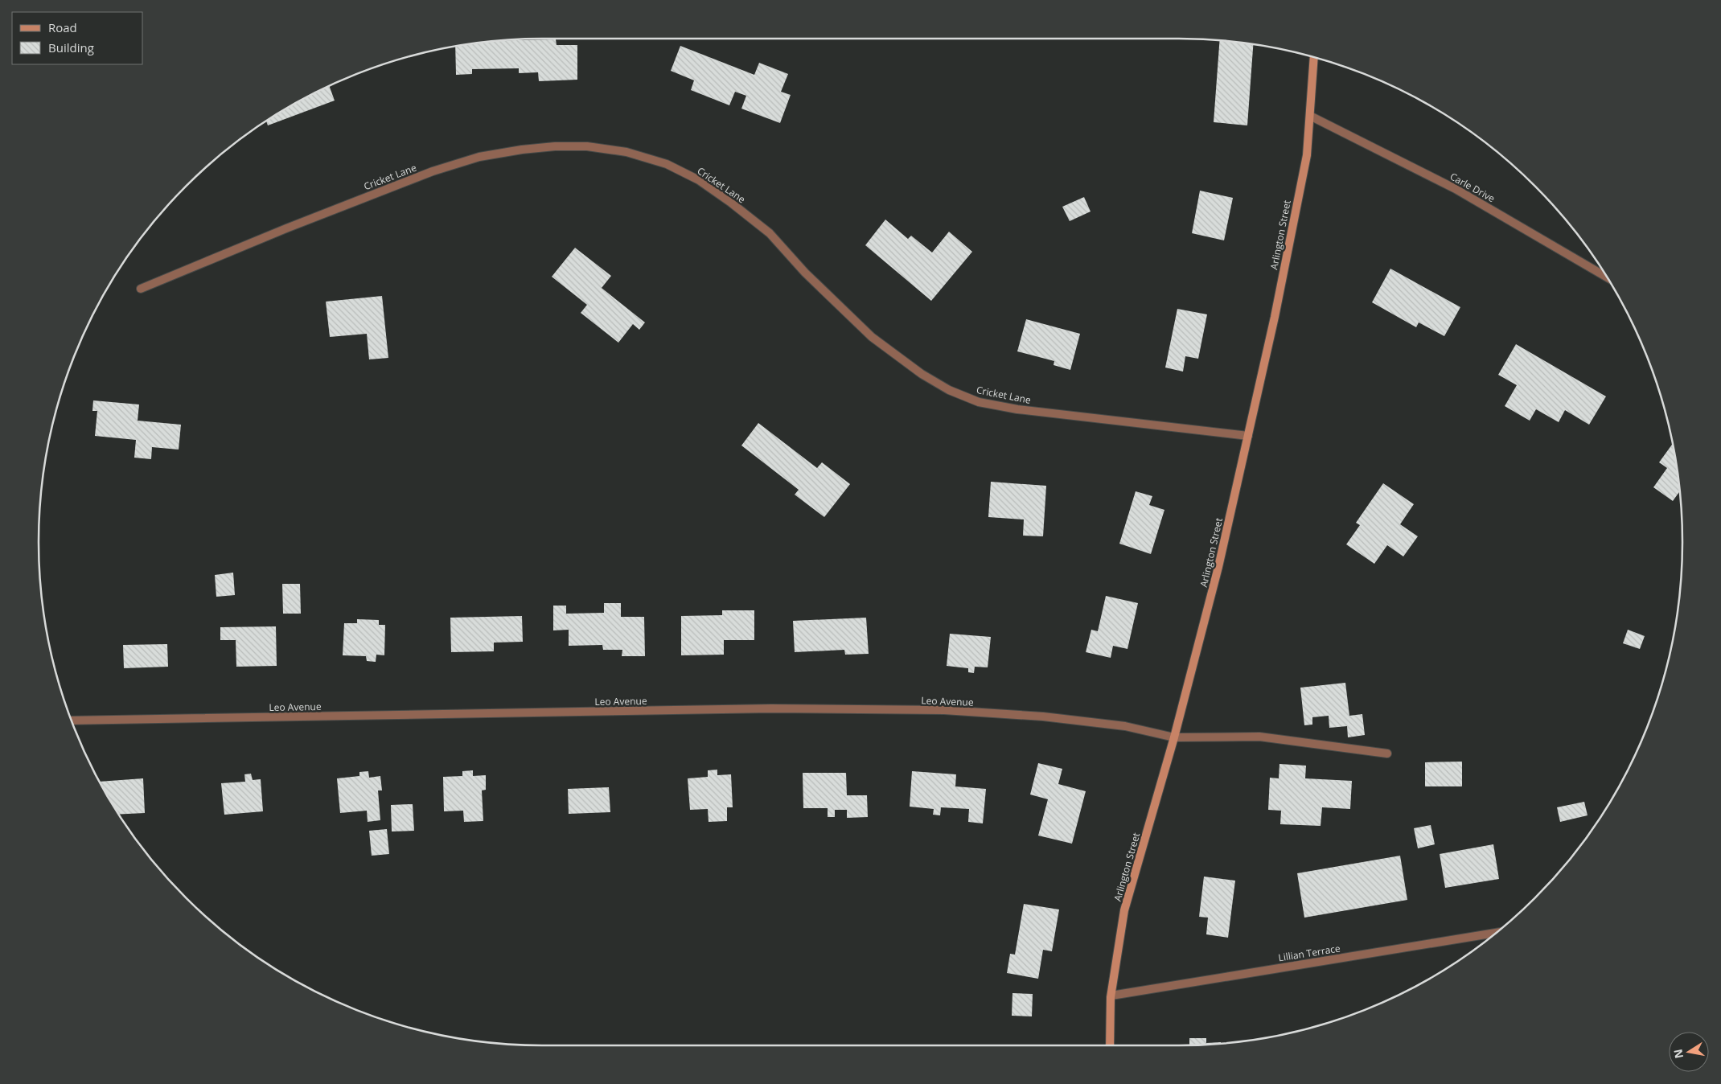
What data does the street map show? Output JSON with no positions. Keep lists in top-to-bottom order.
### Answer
{
  "streets": {
    "street": [
      "Cricket Lane",
      "Carle Drive",
      "Arlington Street",
      "Leo Avenue",
      "Lillian Terrace"
    ]
  },
  "crossings": [
    ["Cricket Lane", "Arlington Street"],
    ["Carle Drive", "Arlington Street"],
    ["Arlington Street", "Leo Avenue"],
    ["Arlington Street", "Lillian Terrace"]
  ],
  "legend": ["Road", "Building"],
  "north": "left"
}
